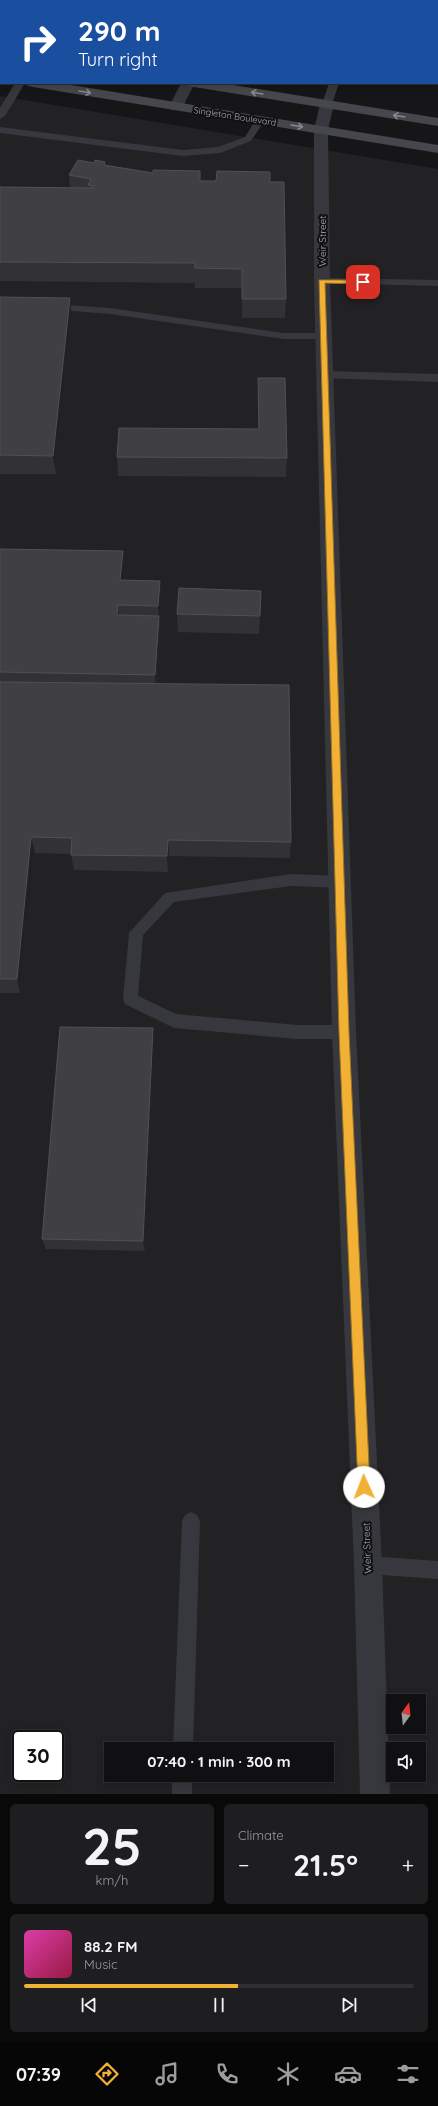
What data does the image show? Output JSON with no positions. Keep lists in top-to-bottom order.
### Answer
{
  "streets": {
    "main road": ["Singleton Boulevard"],
    "street": ["Weir Street"]
  },
  "crossings": [
    ["Singleton Boulevard", "Weir Street"]
  ],
  "north": "top",
  "page": {
    "turn": ["290 m", "Turn right"],
    "limit": "30",
    "trip": "07:40 · 1 min · 300 m",
    "tile": [
      ["25", "km/h"],
      "Climate"
    ],
    "heat": ["−", "21.5°", "+"],
    "song": ["88.2 FM", "Music"],
    "tabs": "07:39"
  }
}
